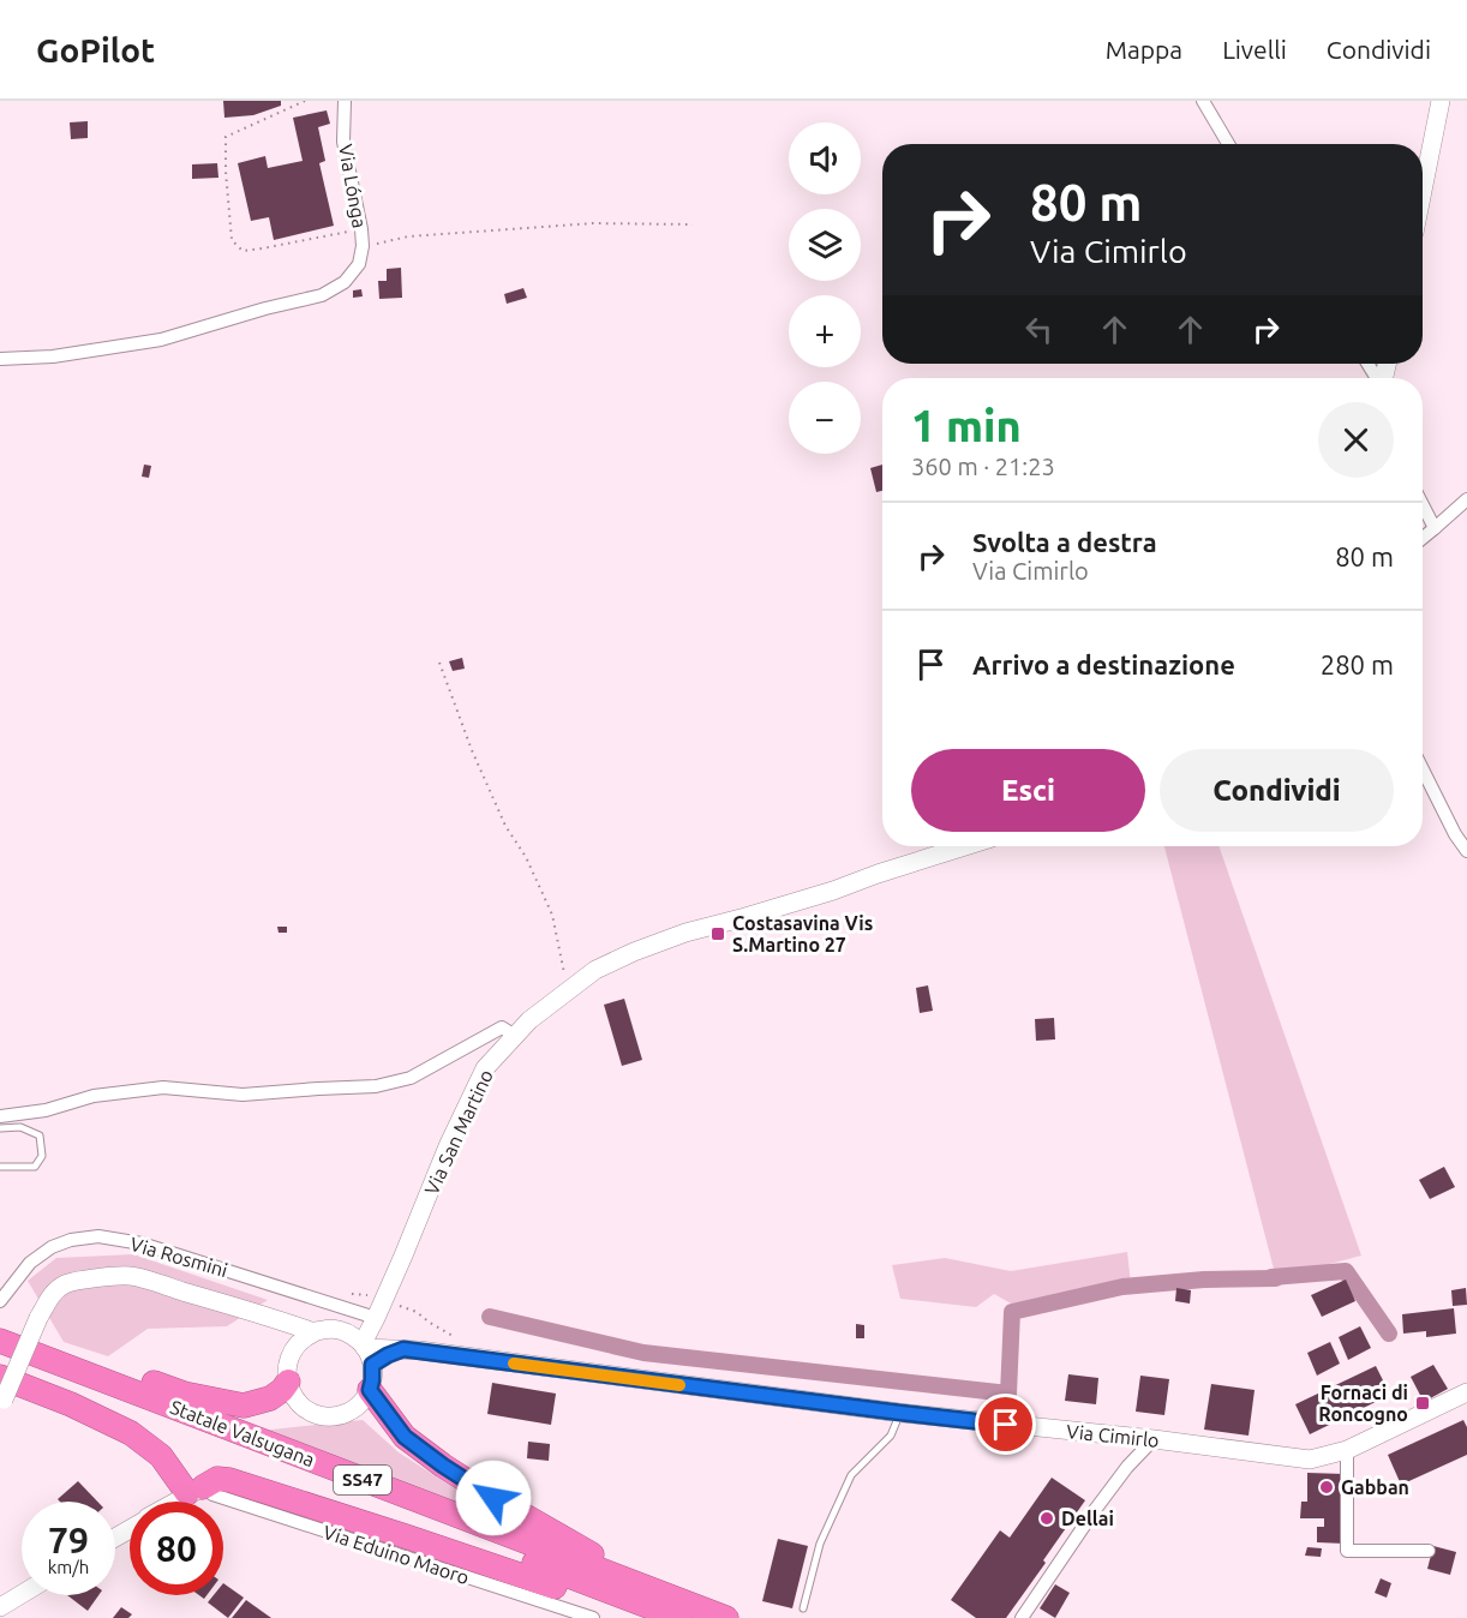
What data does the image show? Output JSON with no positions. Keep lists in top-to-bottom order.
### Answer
{
  "streets": {
    "highway": ["Statale Valsugana", "SS47"],
    "street": [
      "Via Lónga",
      "Via San Martino",
      "Via Rosmini",
      "Via Cimirlo",
      "Via Eduino Maoro"
    ]
  },
  "crossings": [
    ["Via San Martino", "Via Rosmini"]
  ],
  "places": {
    "transit": ["Costasavina Vis S.Martino 27", "Fornaci di Roncogno"],
    "other": ["Gabban", "Dellai"]
  },
  "page": {
    "header": "GoPilot",
    "nav": ["Mappa", "Livelli", "Condividi"],
    "map_buttons": ["+", "−"],
    "turn": ["80 m", "Via Cimirlo"],
    "heading": ["1 min", "360 m · 21:23"],
    "list": [
      {
        "name": "Svolta a destra",
        "note": "Via Cimirlo",
        "value": "80 m"
      },
      {
        "name": "Arrivo a destinazione",
        "value": "280 m"
      }
    ],
    "buttons": ["Esci", "Condividi"],
    "speed": "79 km/h",
    "limit": "80"
  }
}
